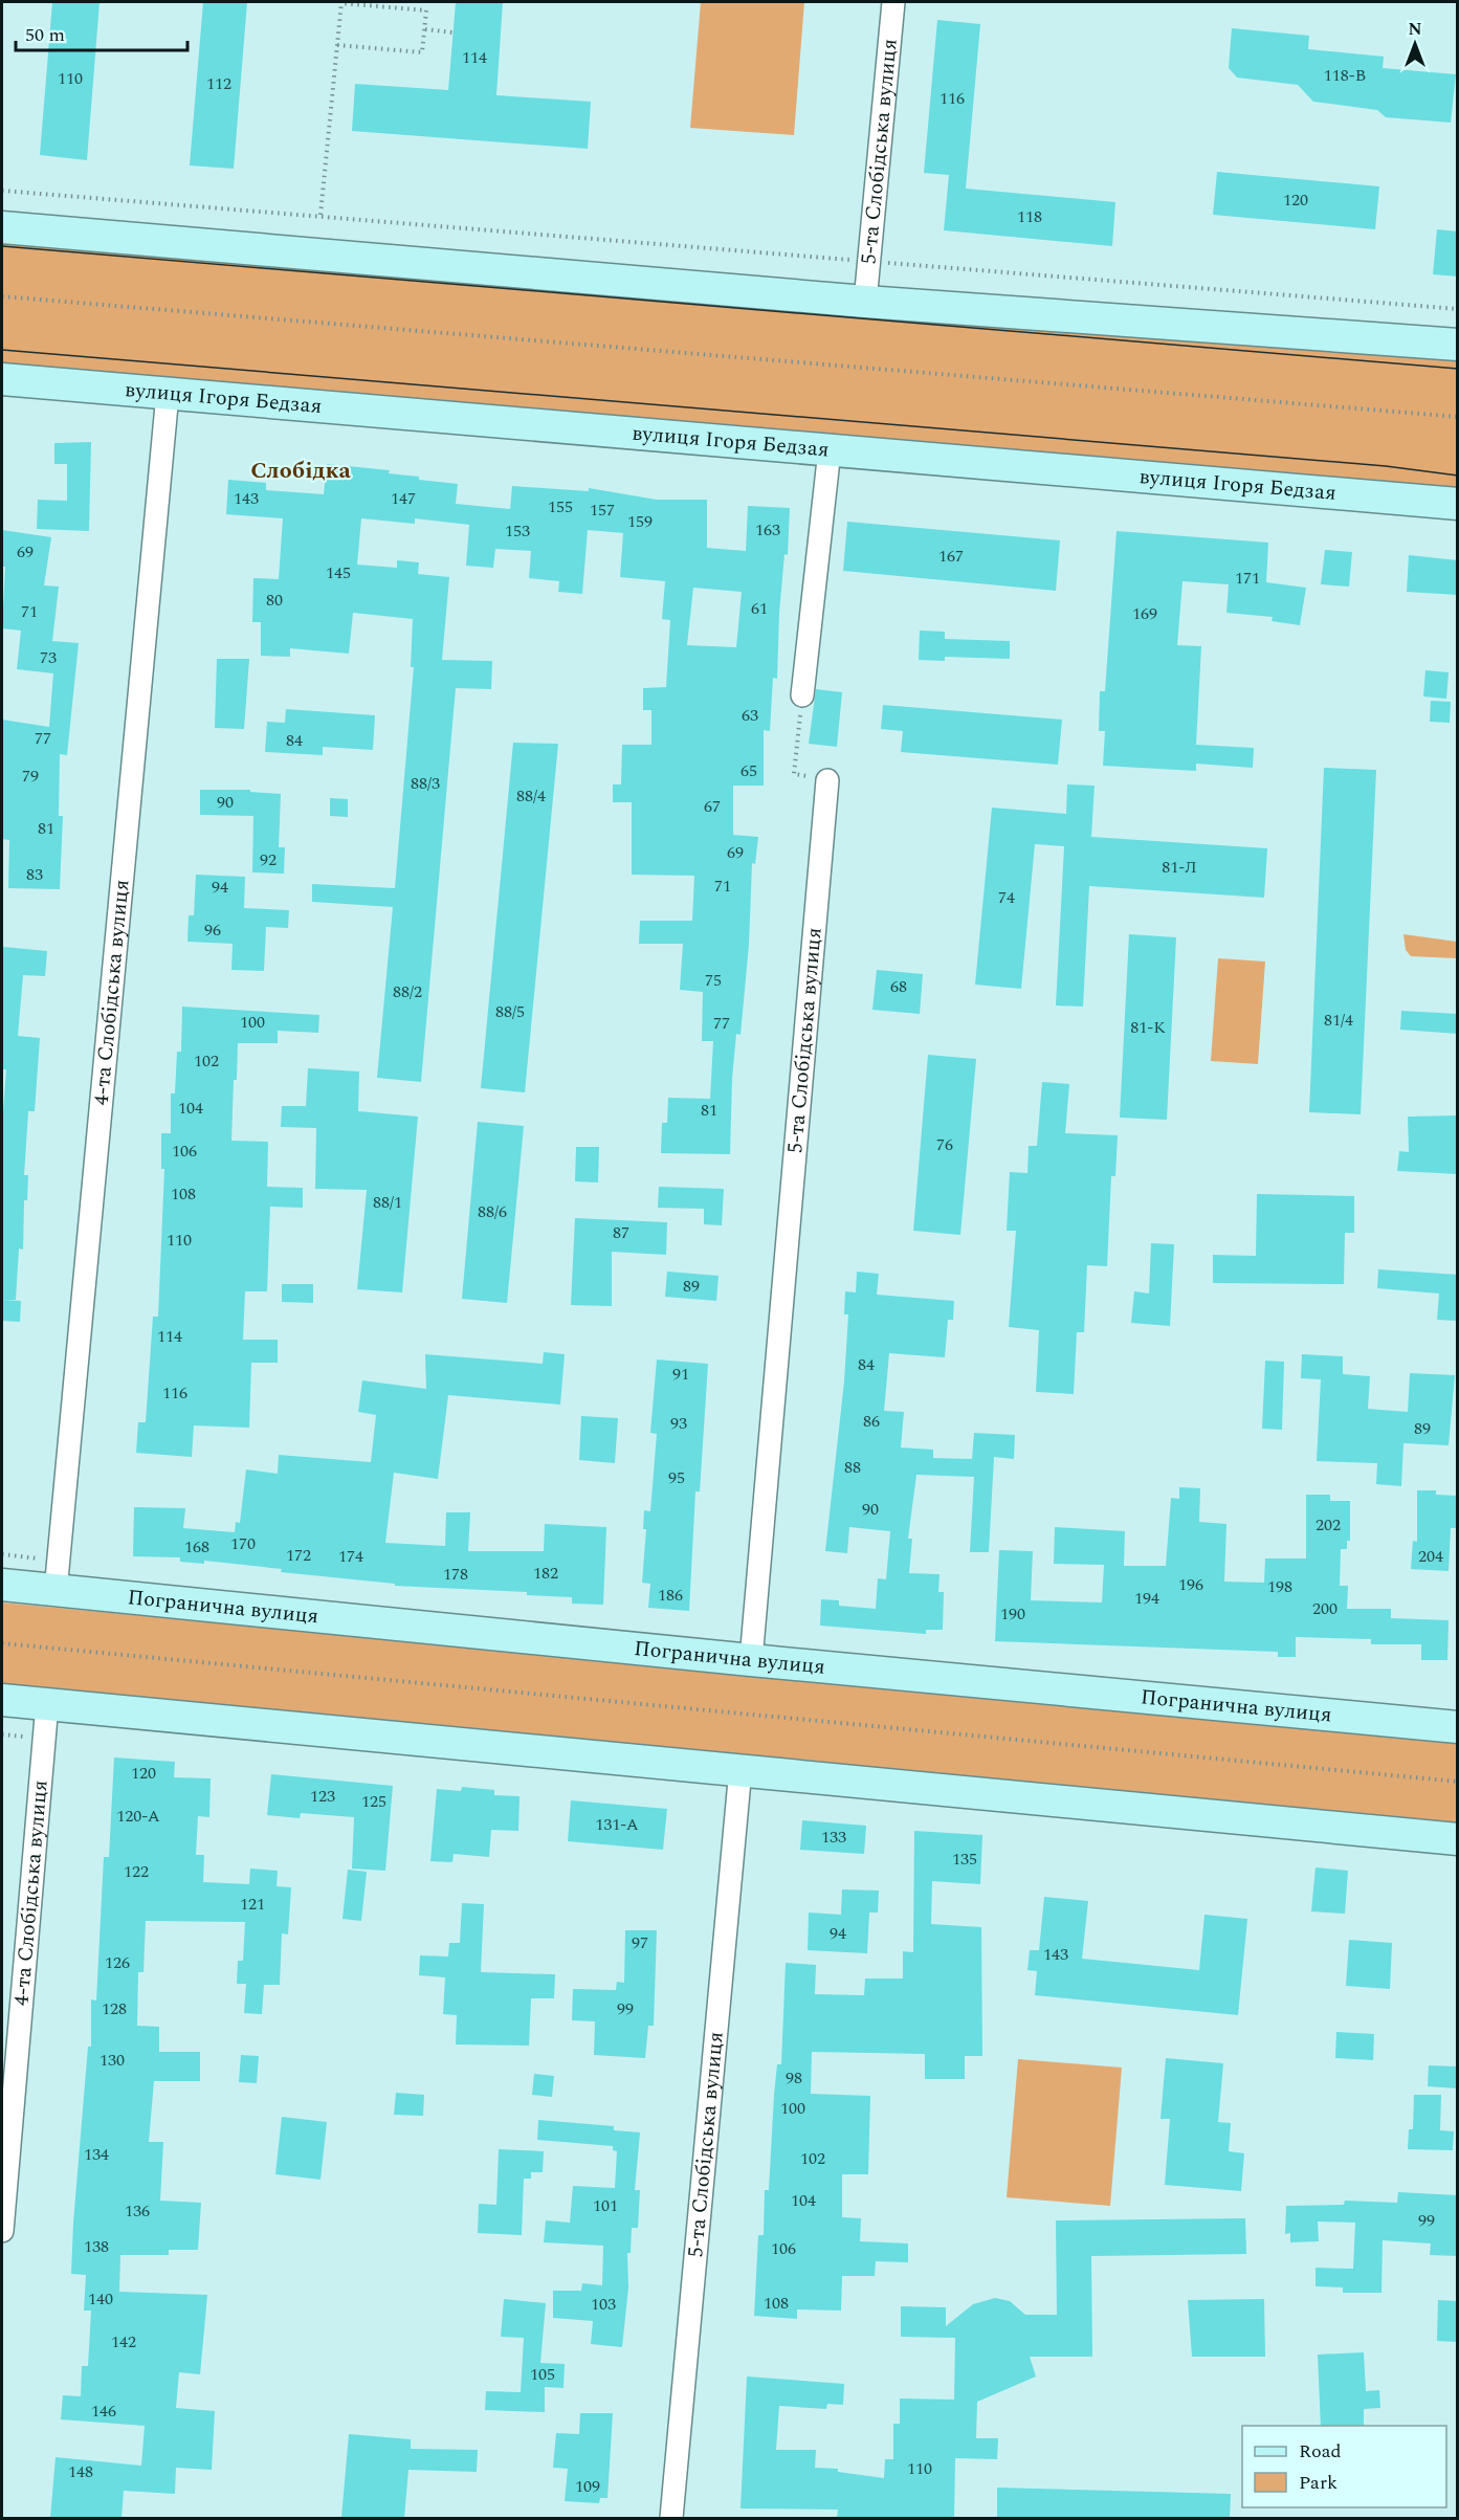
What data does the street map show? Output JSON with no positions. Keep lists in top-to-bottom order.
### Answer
{
  "streets": {
    "street": [
      "5-та Слобідська вулиця",
      "вулиця Ігоря Бедзая",
      "4-та Слобідська вулиця",
      "Погранична вулиця"
    ]
  },
  "crossings": [
    ["5-та Слобідська вулиця", "Погранична вулиця"],
    ["вулиця Ігоря Бедзая", "4-та Слобідська вулиця"],
    ["4-та Слобідська вулиця", "Погранична вулиця"]
  ],
  "districts": ["Слобідка"],
  "house_numbers": [
    "114",
    "118-В",
    "110",
    "112",
    "116",
    "120",
    "118",
    "143",
    "147",
    "155",
    "157",
    "159",
    "163",
    "153",
    "69",
    "167",
    "145",
    "171",
    "80",
    "61",
    "71",
    "169",
    "73",
    "63",
    "77",
    "84",
    "65",
    "79",
    "88/3",
    "88/4",
    "90",
    "67",
    "81",
    "69",
    "92",
    "81-Л",
    "83",
    "71",
    "94",
    "74",
    "96",
    "75",
    "68",
    "88/2",
    "88/5",
    "81/4",
    "100",
    "77",
    "81-К",
    "102",
    "104",
    "81",
    "76",
    "106",
    "108",
    "88/1",
    "88/6",
    "87",
    "110",
    "89",
    "114",
    "84",
    "91",
    "116",
    "86",
    "93",
    "89",
    "88",
    "95",
    "90",
    "202",
    "170",
    "168",
    "172",
    "174",
    "204",
    "182",
    "178",
    "196",
    "198",
    "186",
    "194",
    "200",
    "190",
    "120",
    "123",
    "125",
    "120-А",
    "131-А",
    "133",
    "135",
    "122",
    "121",
    "94",
    "97",
    "143",
    "126",
    "128",
    "99",
    "130",
    "98",
    "100",
    "134",
    "102",
    "104",
    "101",
    "136",
    "99",
    "138",
    "106",
    "140",
    "108",
    "103",
    "142",
    "105",
    "146",
    "110",
    "148",
    "109"
  ],
  "legend": ["Road", "Park"],
  "scale_bar": "50 m",
  "north": "top"
}
